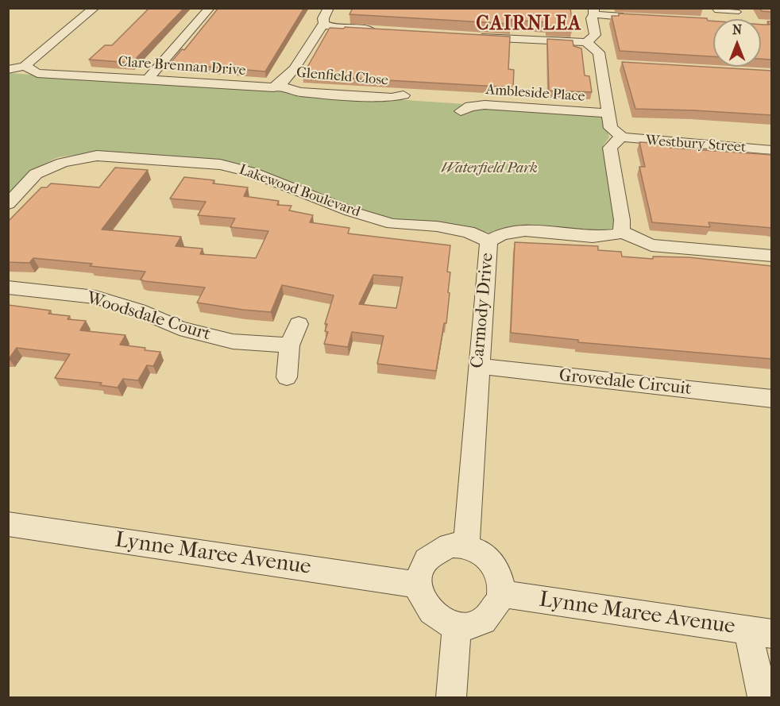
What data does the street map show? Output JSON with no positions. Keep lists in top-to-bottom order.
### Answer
{
  "streets": {
    "street": [
      "Clare Brennan Drive",
      "Glenfield Close",
      "Ambleside Place",
      "Westbury Street",
      "Lakewood Boulevard",
      "Carmody Drive",
      "Woodsdale Court",
      "Grovedale Circuit",
      "Lynne Maree Avenue"
    ]
  },
  "crossings": [
    ["Clare Brennan Drive", "Glenfield Close"],
    ["Lakewood Boulevard", "Carmody Drive"],
    ["Carmody Drive", "Grovedale Circuit"],
    ["Carmody Drive", "Lynne Maree Avenue"]
  ],
  "districts": ["CAIRNLEA"],
  "parks": ["Waterfield Park"],
  "north": "top"
}
